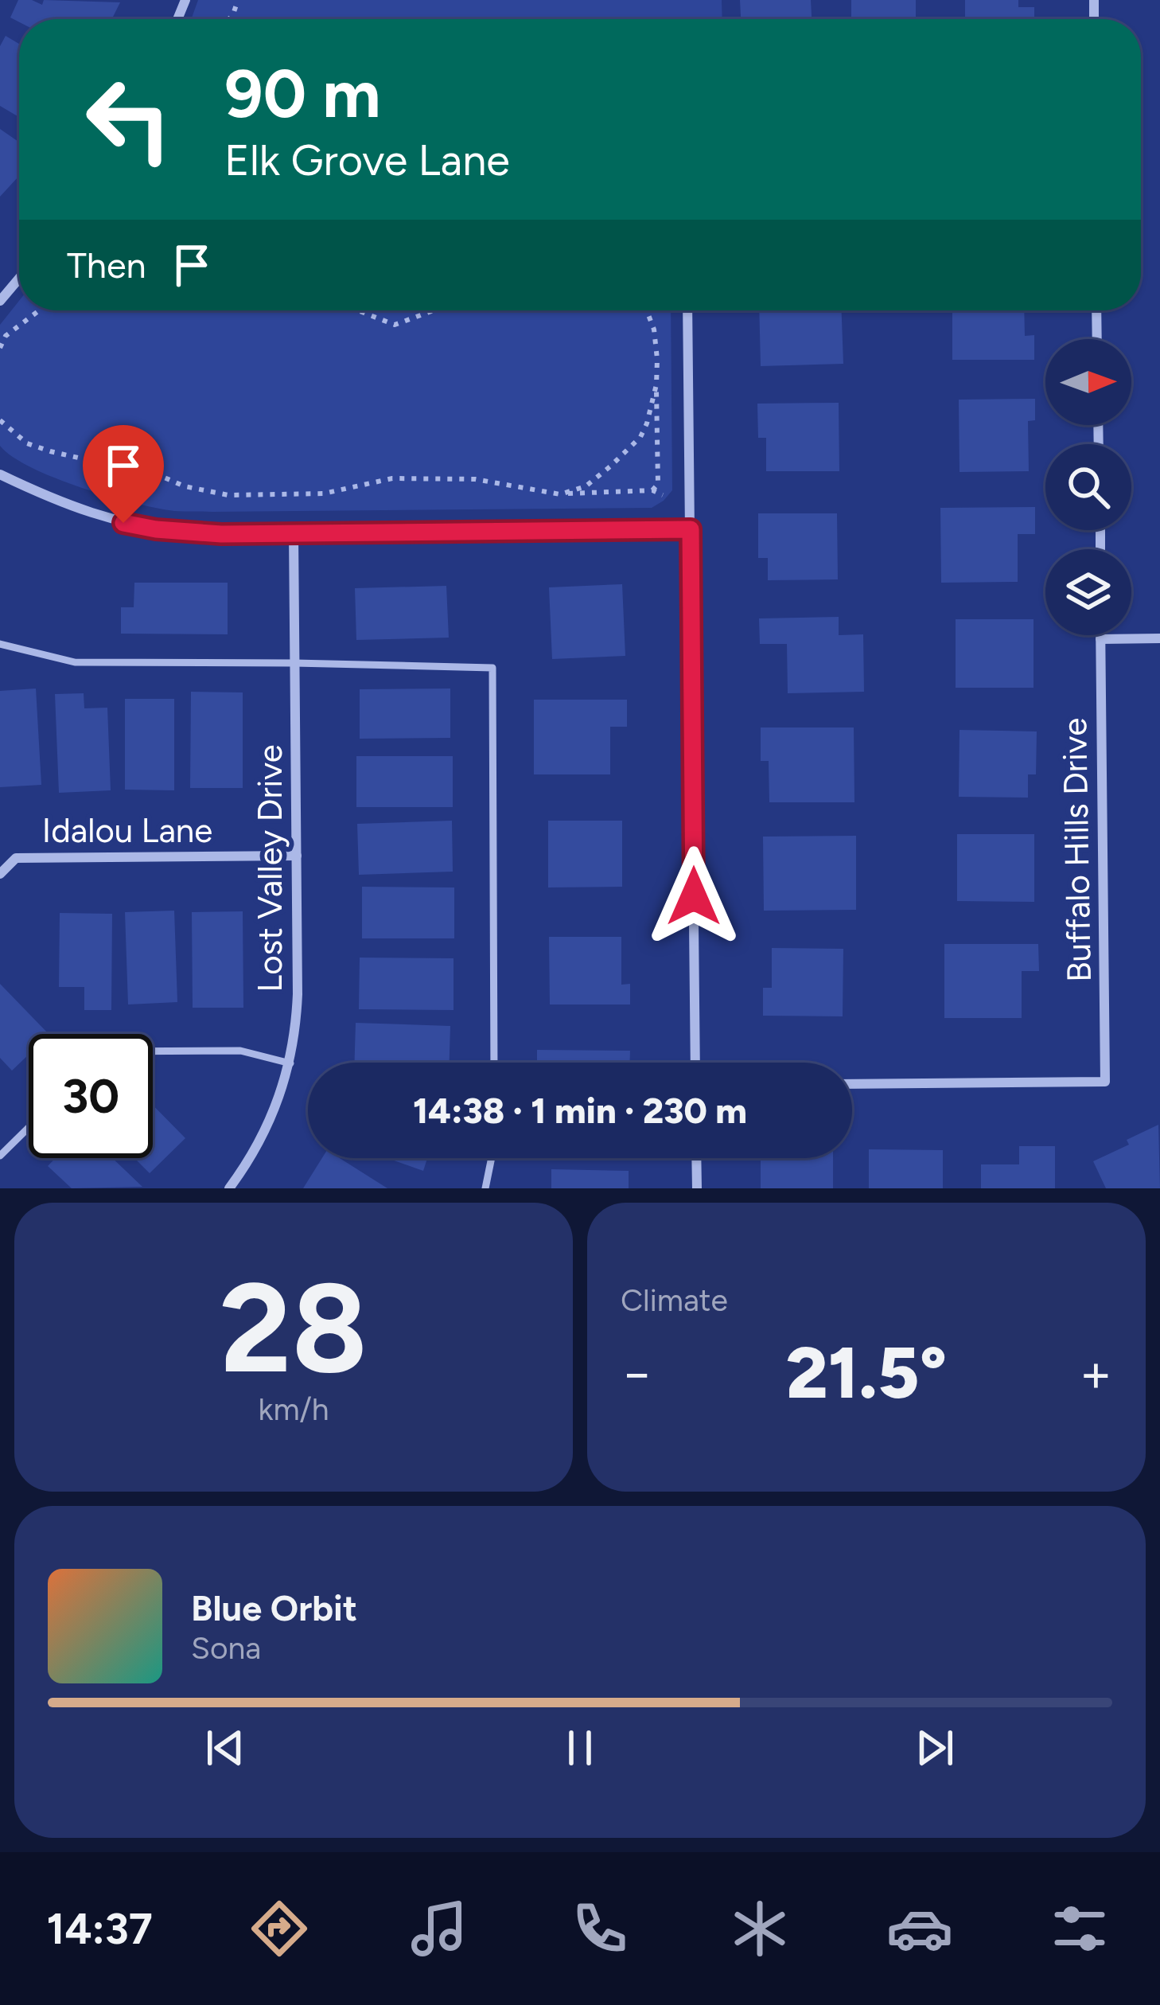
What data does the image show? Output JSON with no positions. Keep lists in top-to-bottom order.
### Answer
{
  "streets": {
    "street": ["Idalou Lane", "Buffalo Hills Drive", "Lost Valley Drive"]
  },
  "crossings": [
    ["Idalou Lane", "Lost Valley Drive"]
  ],
  "north": "right",
  "page": {
    "turn": ["90 m", "Elk Grove Lane"],
    "then": "Then",
    "limit": "30",
    "trip": "14:38 · 1 min · 230 m",
    "tile": [
      ["28", "km/h"],
      "Climate"
    ],
    "heat": ["−", "21.5°", "+"],
    "song": ["Blue Orbit", "Sona"],
    "tabs": "14:37"
  }
}
